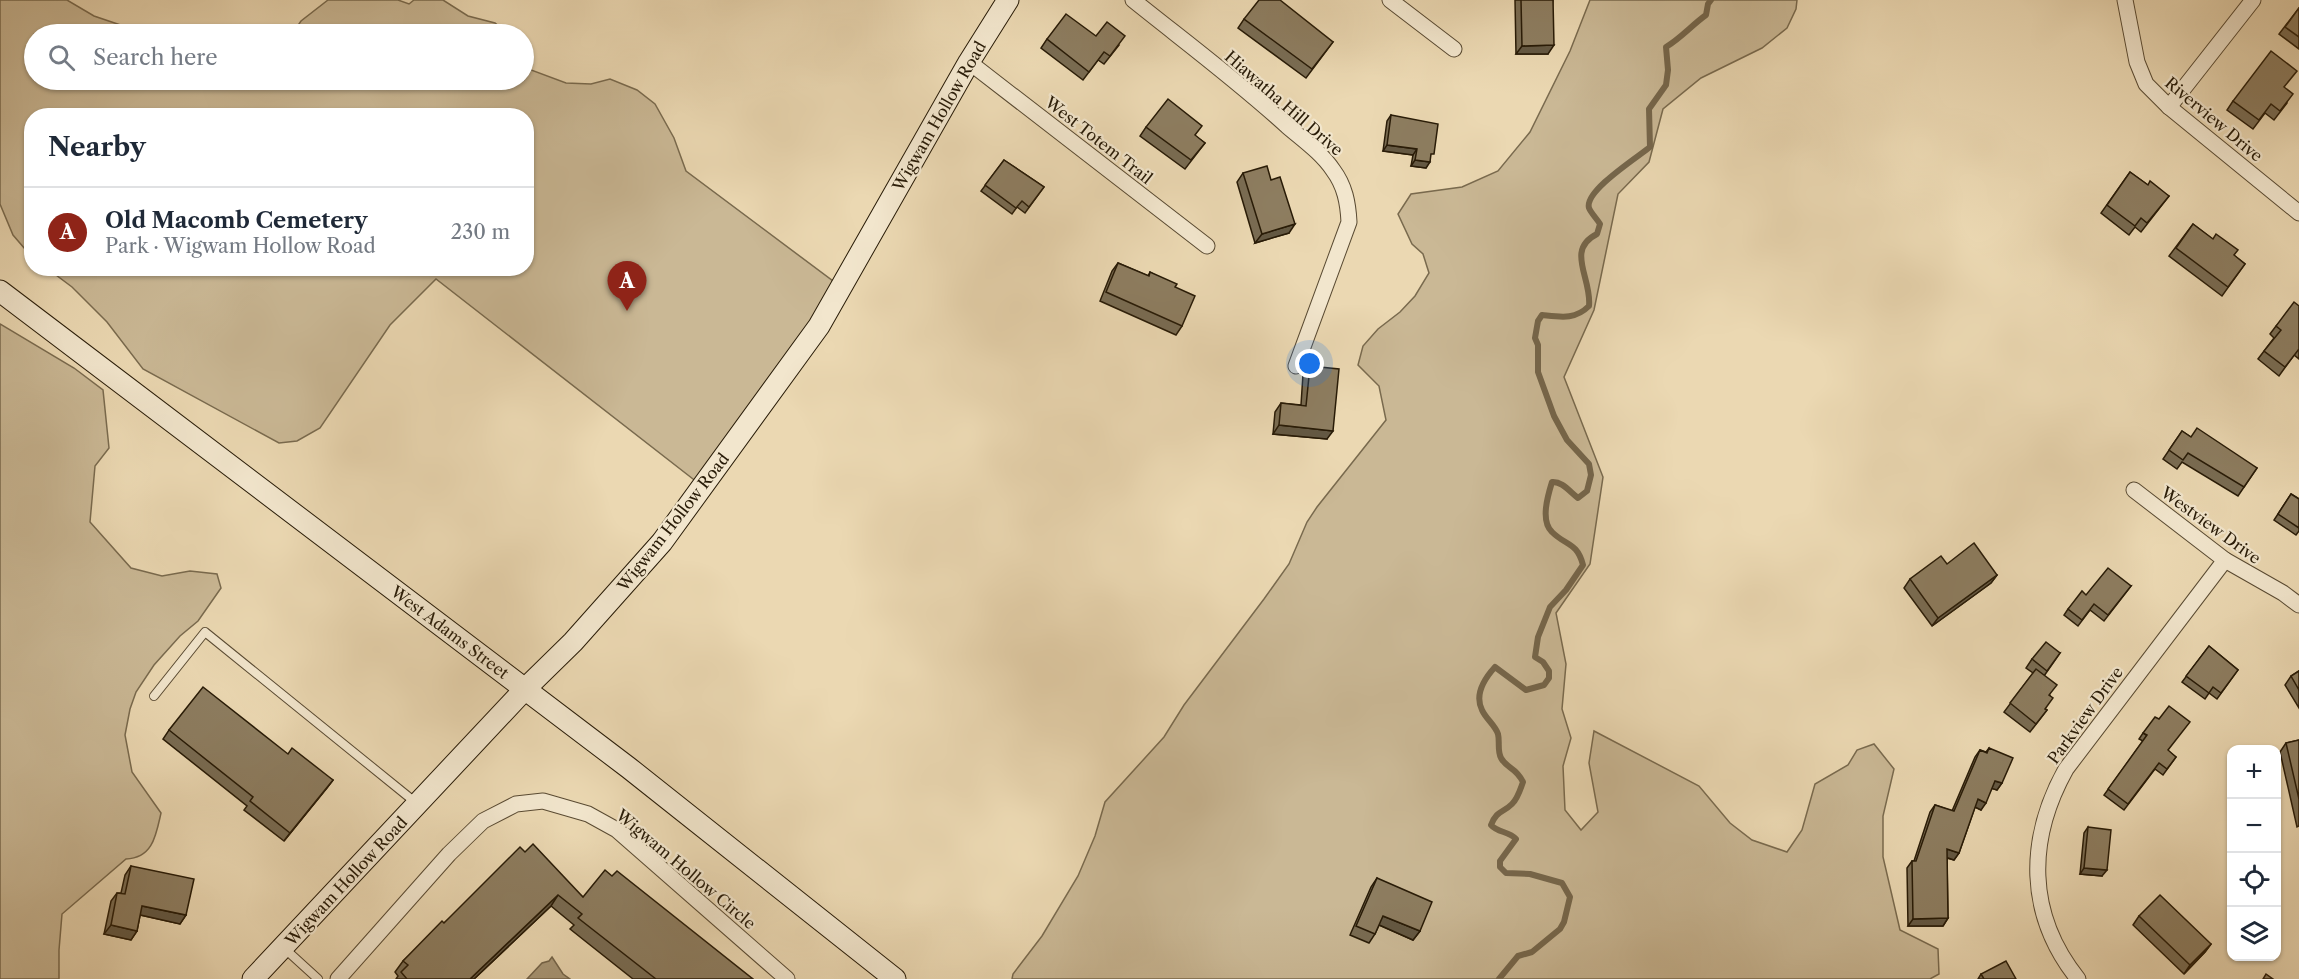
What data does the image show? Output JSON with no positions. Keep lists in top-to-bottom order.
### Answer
{
  "streets": {
    "street": [
      "Hiawatha Hill Drive",
      "Wigwam Hollow Road",
      "Riverview Drive",
      "West Totem Trail",
      "Westview Drive",
      "West Adams Street",
      "Parkview Drive",
      "Wigwam Hollow Circle"
    ]
  },
  "crossings": [
    ["Wigwam Hollow Road", "West Totem Trail"],
    ["Wigwam Hollow Road", "West Adams Street"],
    ["Westview Drive", "Parkview Drive"]
  ],
  "page": {
    "search": "Search here",
    "heading": "Nearby",
    "list": [
      {
        "mark": "A",
        "name": "Old Macomb Cemetery",
        "note": "Park · Wigwam Hollow Road",
        "value": "230 m"
      }
    ],
    "pins": "A",
    "map_buttons": ["+", "−"]
  }
}
